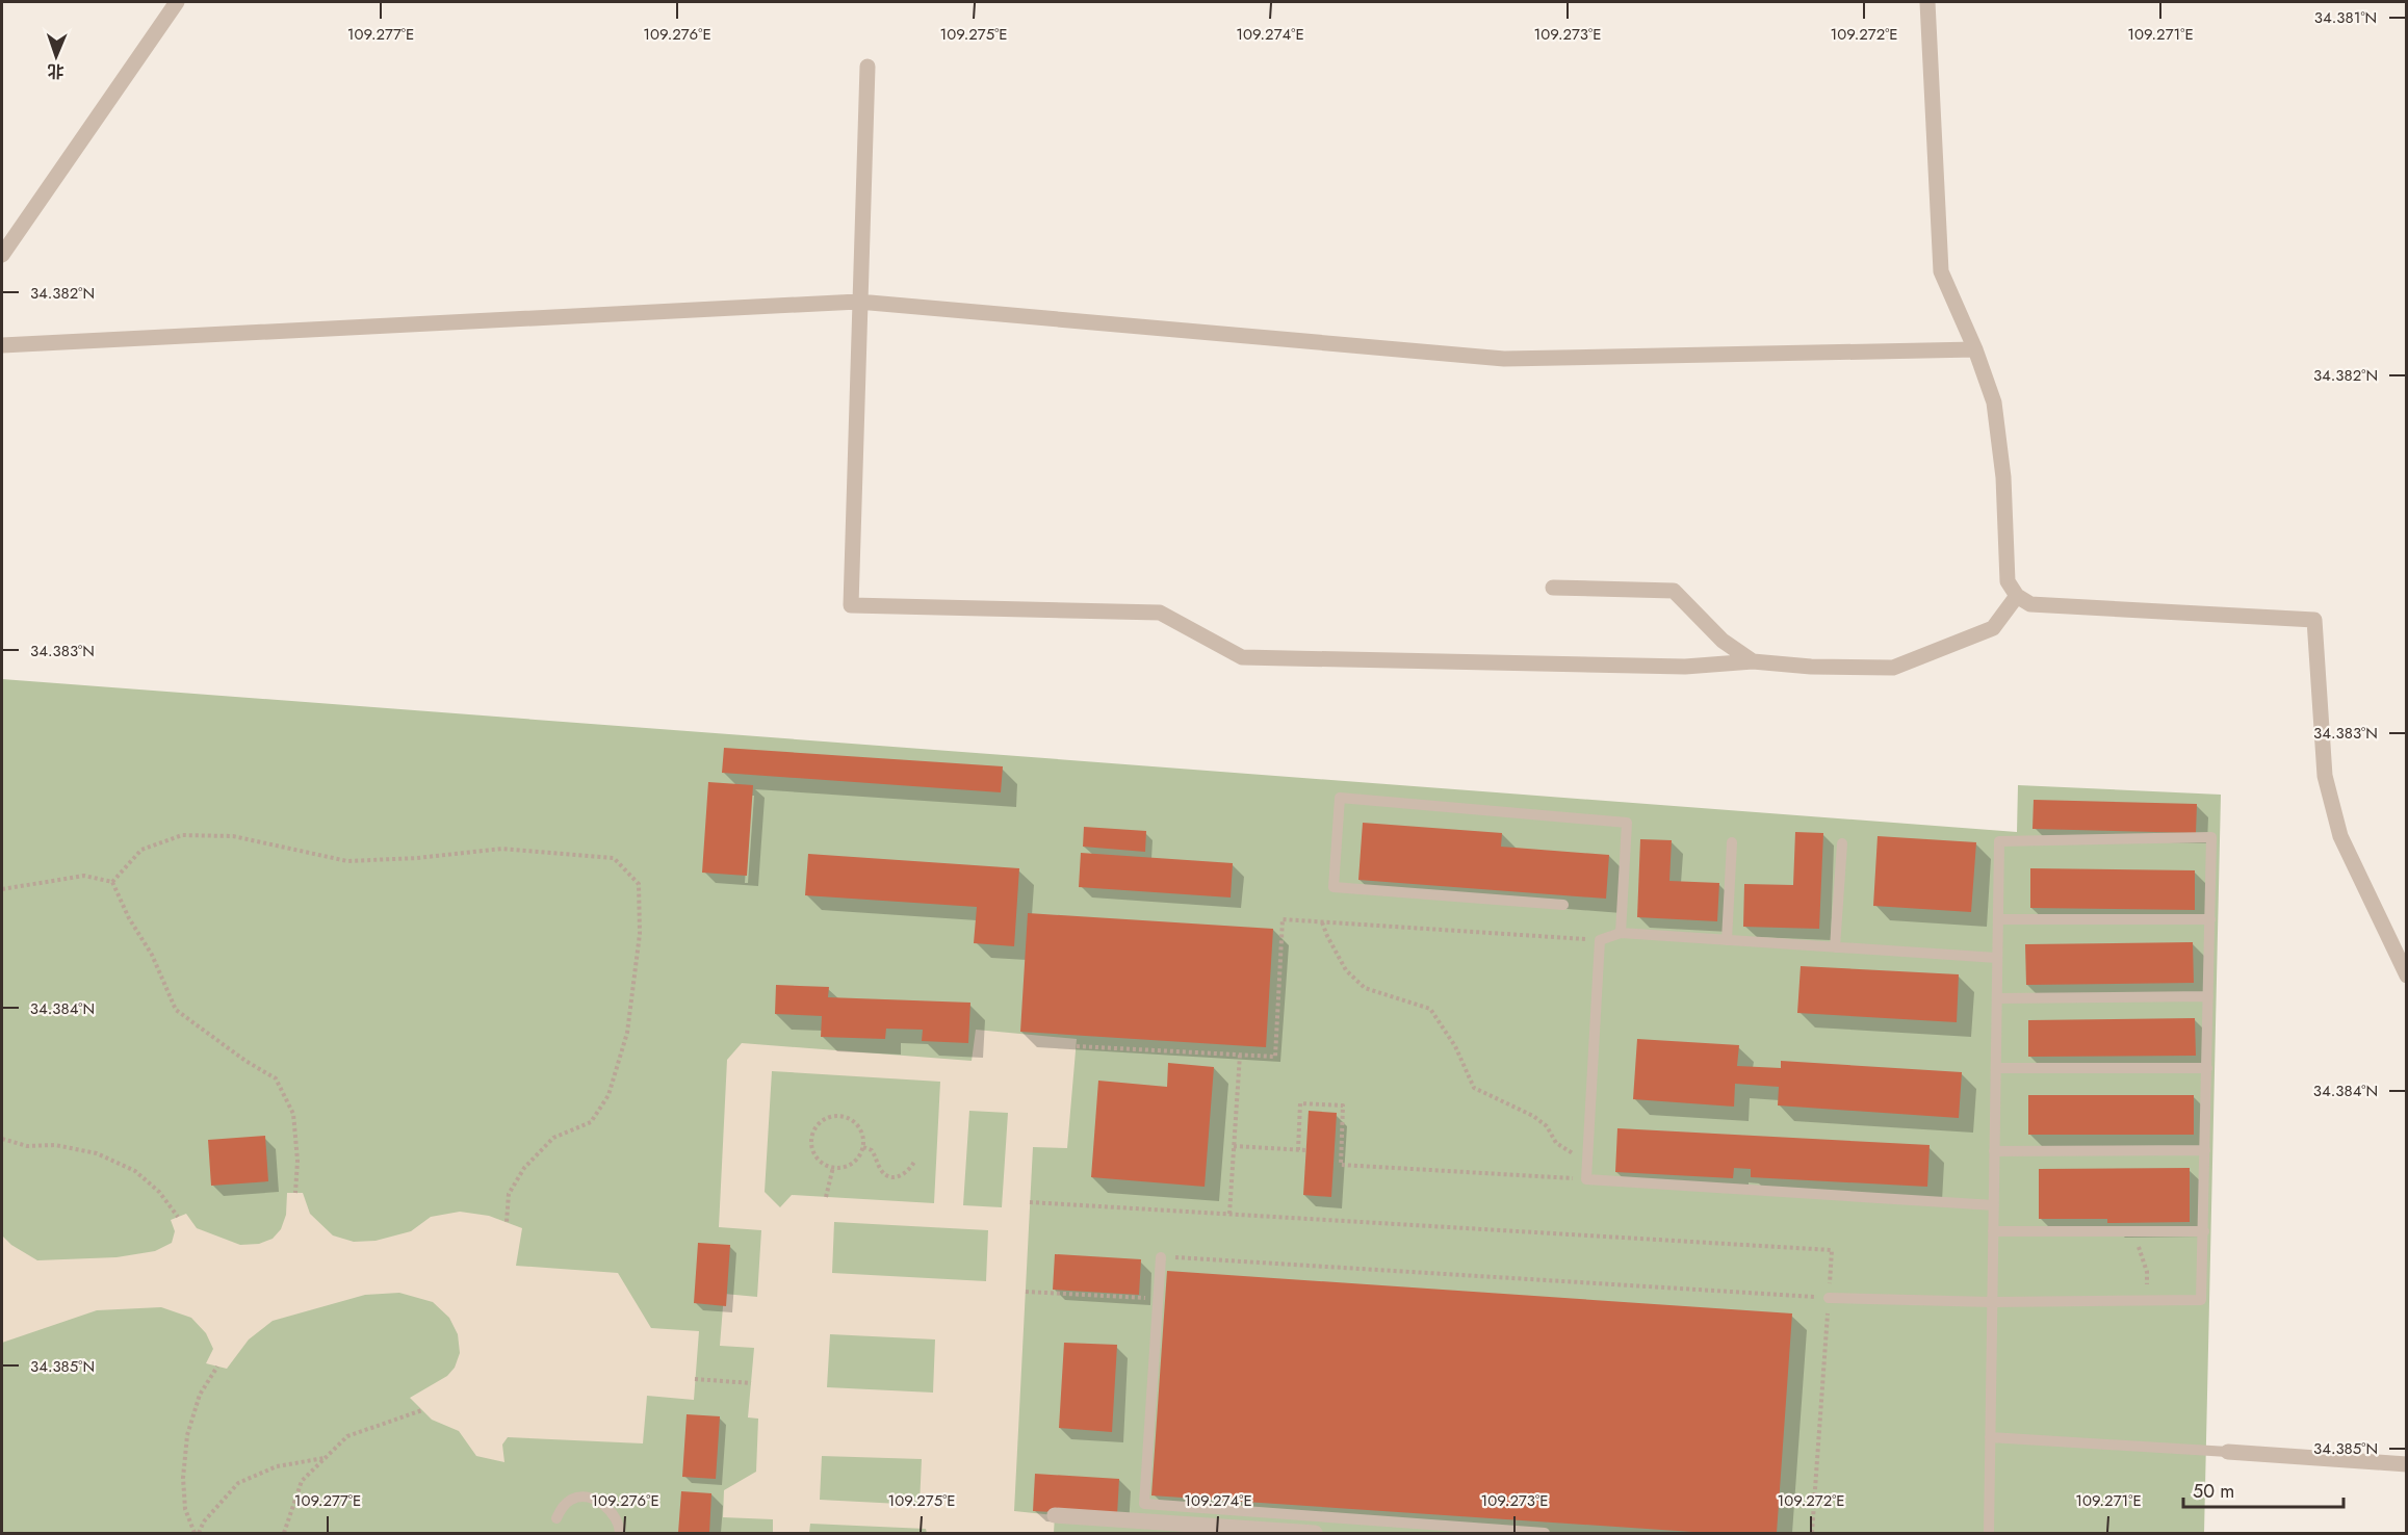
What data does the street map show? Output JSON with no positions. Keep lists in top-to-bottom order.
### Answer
{
  "scale_bar": "50 m",
  "north": "bottom",
  "coordinates": [
    "34.381°N",
    "109.277°E",
    "109.276°E",
    "109.275°E",
    "109.274°E",
    "109.273°E",
    "109.272°E",
    "109.271°E",
    "34.382°N",
    "34.383°N",
    "34.384°N",
    "34.385°N"
  ]
}
